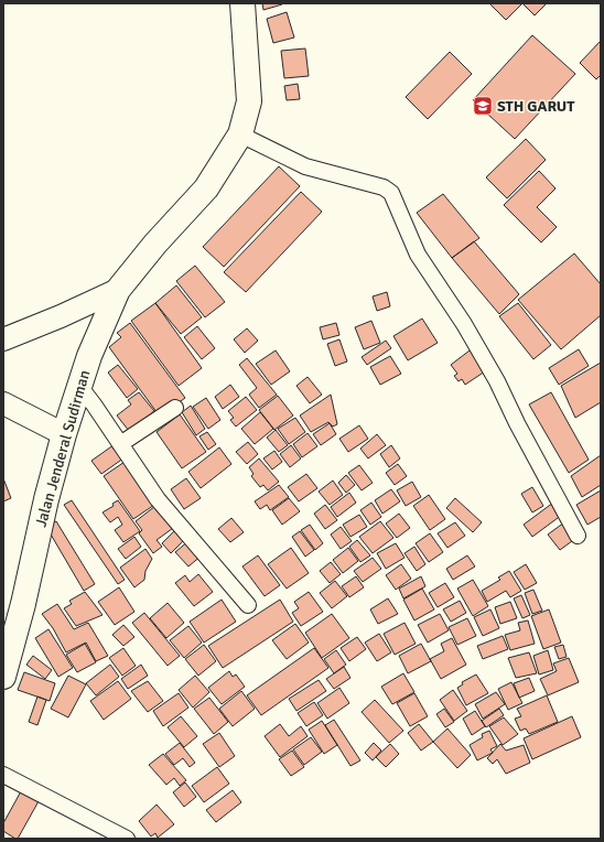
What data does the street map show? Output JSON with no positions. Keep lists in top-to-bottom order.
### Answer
{
  "streets": {
    "main road": ["Jalan Jenderal Sudirman"]
  },
  "places": {
    "school or university": ["STH GARUT"]
  }
}
